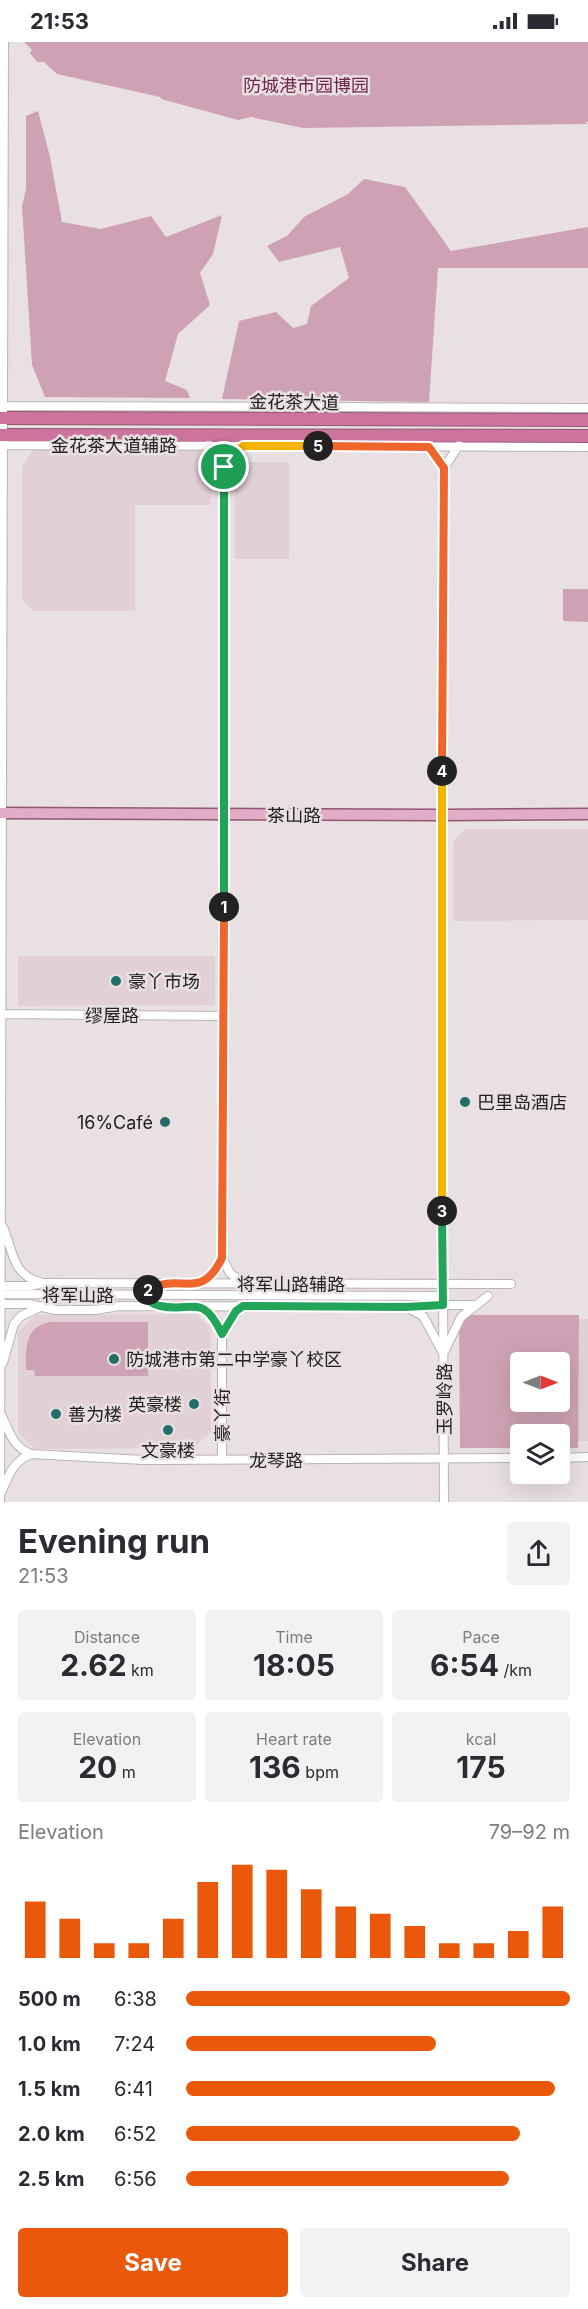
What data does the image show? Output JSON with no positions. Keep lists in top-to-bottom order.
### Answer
{
  "streets": {
    "highway": ["金花茶大道"],
    "main road": ["茶山路"],
    "street": [
      "缪屋路",
      "将军山路辅路",
      "将军山路",
      "玉罗岭路",
      "豪丫街",
      "龙琴路"
    ]
  },
  "crossings": [
    ["茶山路", "玉罗岭路"],
    ["将军山路辅路", "将军山路"],
    ["将军山路辅路", "玉罗岭路"],
    ["将军山路", "玉罗岭路"],
    ["玉罗岭路", "龙琴路"],
    ["豪丫街", "龙琴路"]
  ],
  "parks": ["防城港市园博园"],
  "places": [
    "豪丫市场",
    "巴里岛酒店",
    "16%Café",
    "防城港市第二中学豪丫校区",
    "英豪楼",
    "善为楼",
    "文豪楼"
  ],
  "north": "right",
  "page": {
    "status": "21:53",
    "pins": [
      "5",
      "4",
      "1",
      "3",
      "2"
    ],
    "heading": ["Evening run", "21:53"],
    "stats": [
      ["Distance", "2.62 km"],
      ["Time", "18:05"],
      ["Pace", "6:54 /km"],
      ["Elevation", "20 m"],
      ["Heart rate", "136 bpm"],
      ["kcal", "175"]
    ],
    "chart": ["Elevation", "79–92 m"],
    "list": [
      {
        "name": "500 m",
        "note": "6:38"
      },
      {
        "name": "1.0 km",
        "note": "7:24"
      },
      {
        "name": "1.5 km",
        "note": "6:41"
      },
      {
        "name": "2.0 km",
        "note": "6:52"
      },
      {
        "name": "2.5 km",
        "note": "6:56"
      }
    ],
    "buttons": ["Save", "Share"]
  }
}
